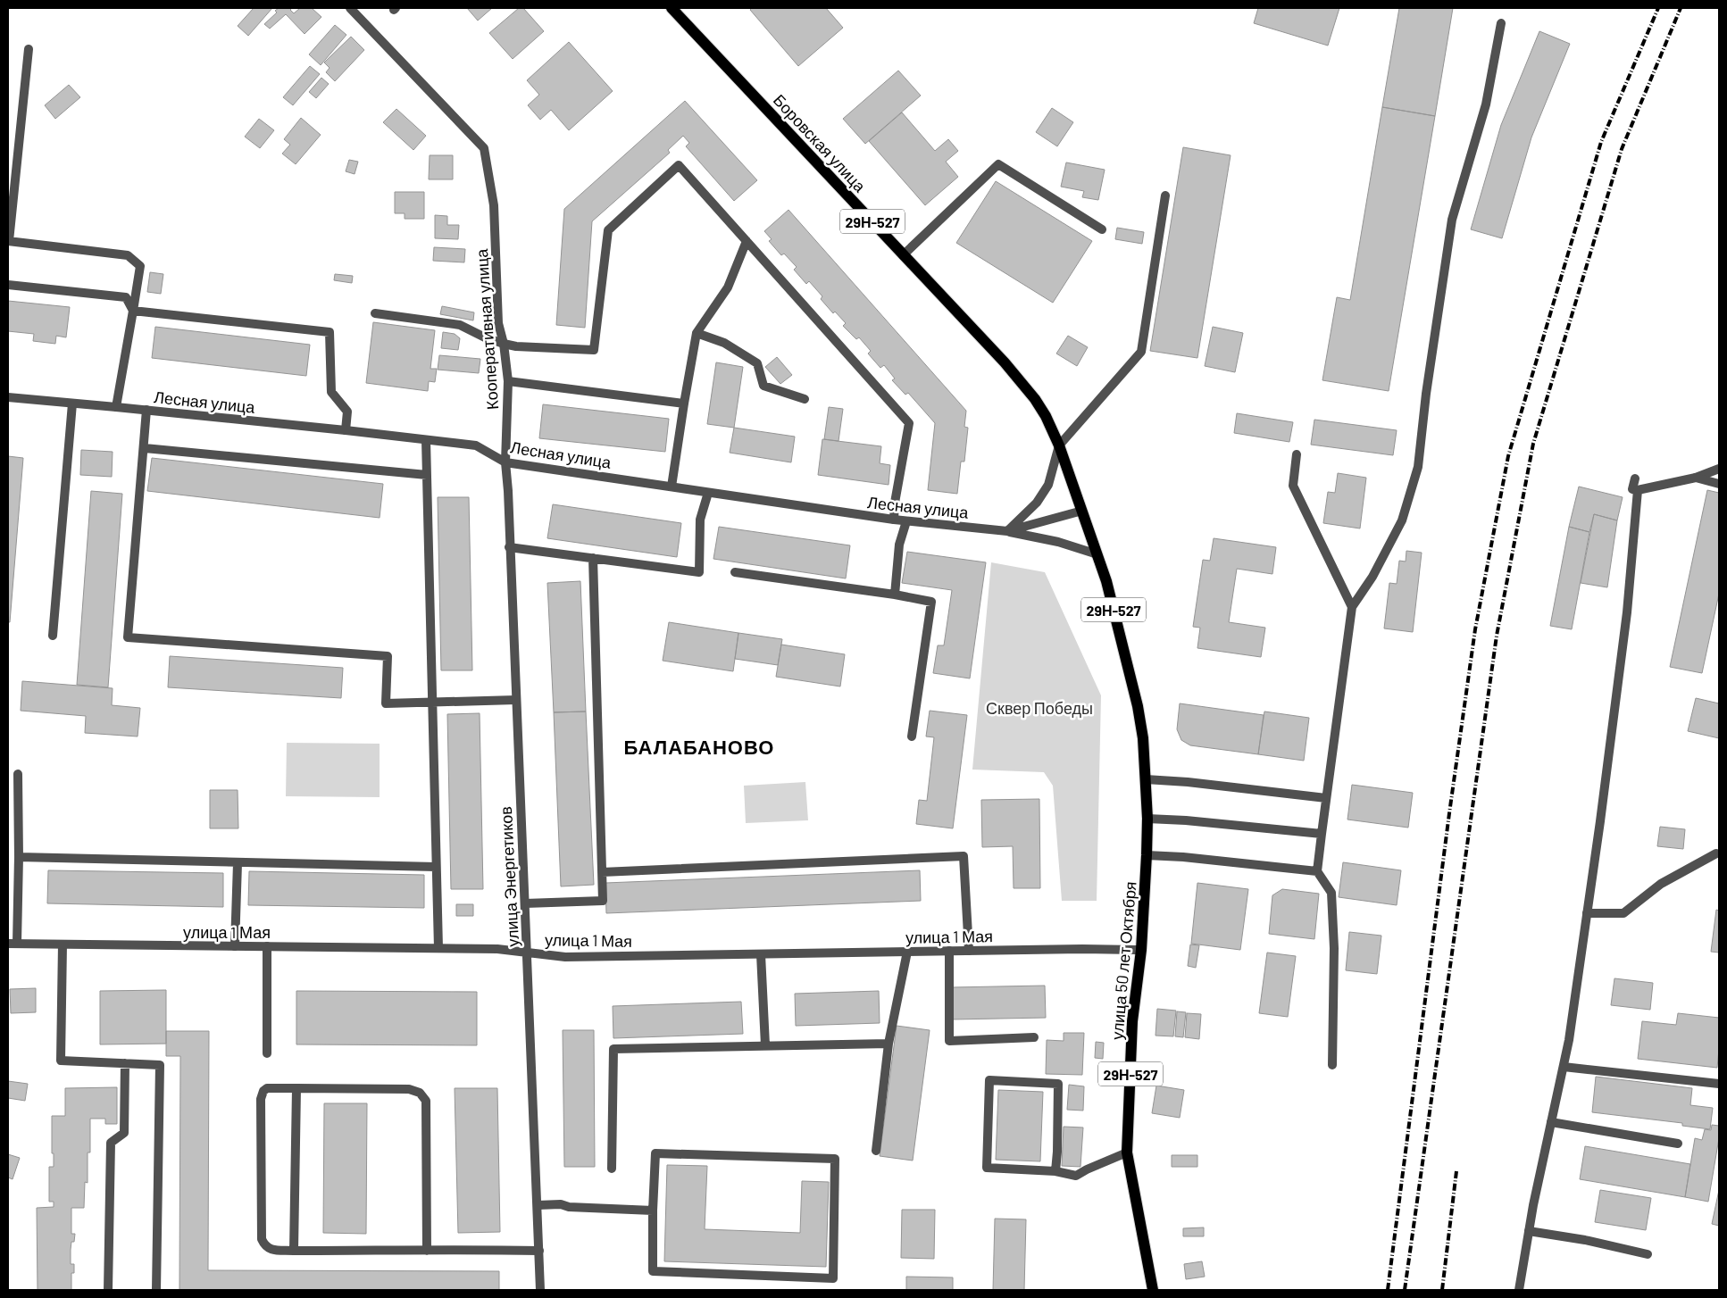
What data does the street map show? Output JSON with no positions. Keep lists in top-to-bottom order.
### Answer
{
  "streets": {
    "main road": ["Боровская улица", "29Н-527", "улица 50 лет Октября"],
    "street": [
      "Кооперативная улица",
      "Лесная улица",
      "улица Энергетиков",
      "улица 1 Мая"
    ]
  },
  "crossings": [
    ["Боровская улица", "29Н-527"],
    ["29Н-527", "Лесная улица"],
    ["29Н-527", "улица 50 лет Октября"],
    ["Кооперативная улица", "Лесная улица"],
    ["Кооперативная улица", "улица Энергетиков"],
    ["Лесная улица", "улица Энергетиков"],
    ["улица Энергетиков", "улица 1 Мая"],
    ["улица 1 Мая", "улица 50 лет Октября"]
  ],
  "districts": ["БАЛАБАНОВО"],
  "parks": ["Сквер Победы"]
}
